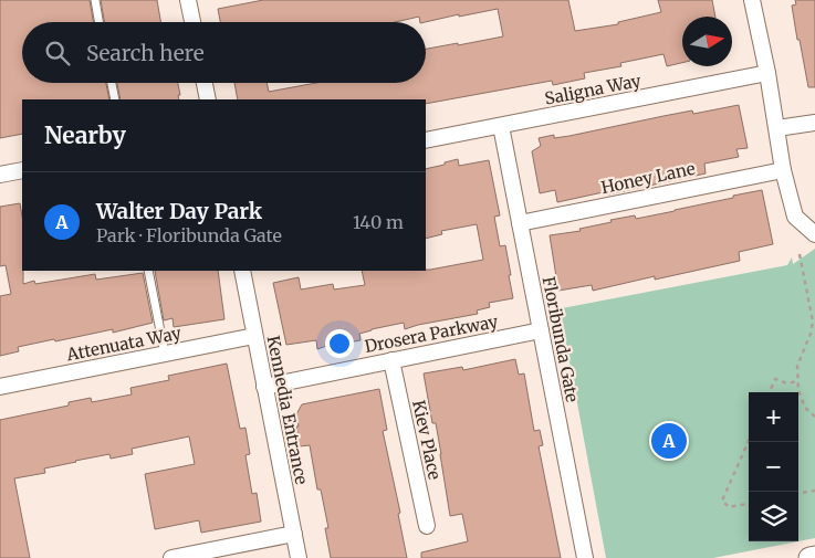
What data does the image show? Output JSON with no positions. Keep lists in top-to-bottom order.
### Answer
{
  "streets": {
    "street": [
      "Saligna Way",
      "Honey Lane",
      "Drosera Parkway",
      "Floribunda Gate",
      "Attenuata Way",
      "Kennedia Entrance",
      "Kiev Place"
    ]
  },
  "crossings": [
    ["Saligna Way", "Floribunda Gate"],
    ["Honey Lane", "Floribunda Gate"],
    ["Drosera Parkway", "Floribunda Gate"],
    ["Drosera Parkway", "Kennedia Entrance"],
    ["Drosera Parkway", "Kiev Place"],
    ["Attenuata Way", "Kennedia Entrance"]
  ],
  "north": "right",
  "page": {
    "search": "Search here",
    "heading": "Nearby",
    "list": [
      {
        "mark": "A",
        "name": "Walter Day Park",
        "note": "Park · Floribunda Gate",
        "value": "140 m"
      }
    ],
    "map_buttons": ["+", "−"],
    "pins": "A"
  }
}
